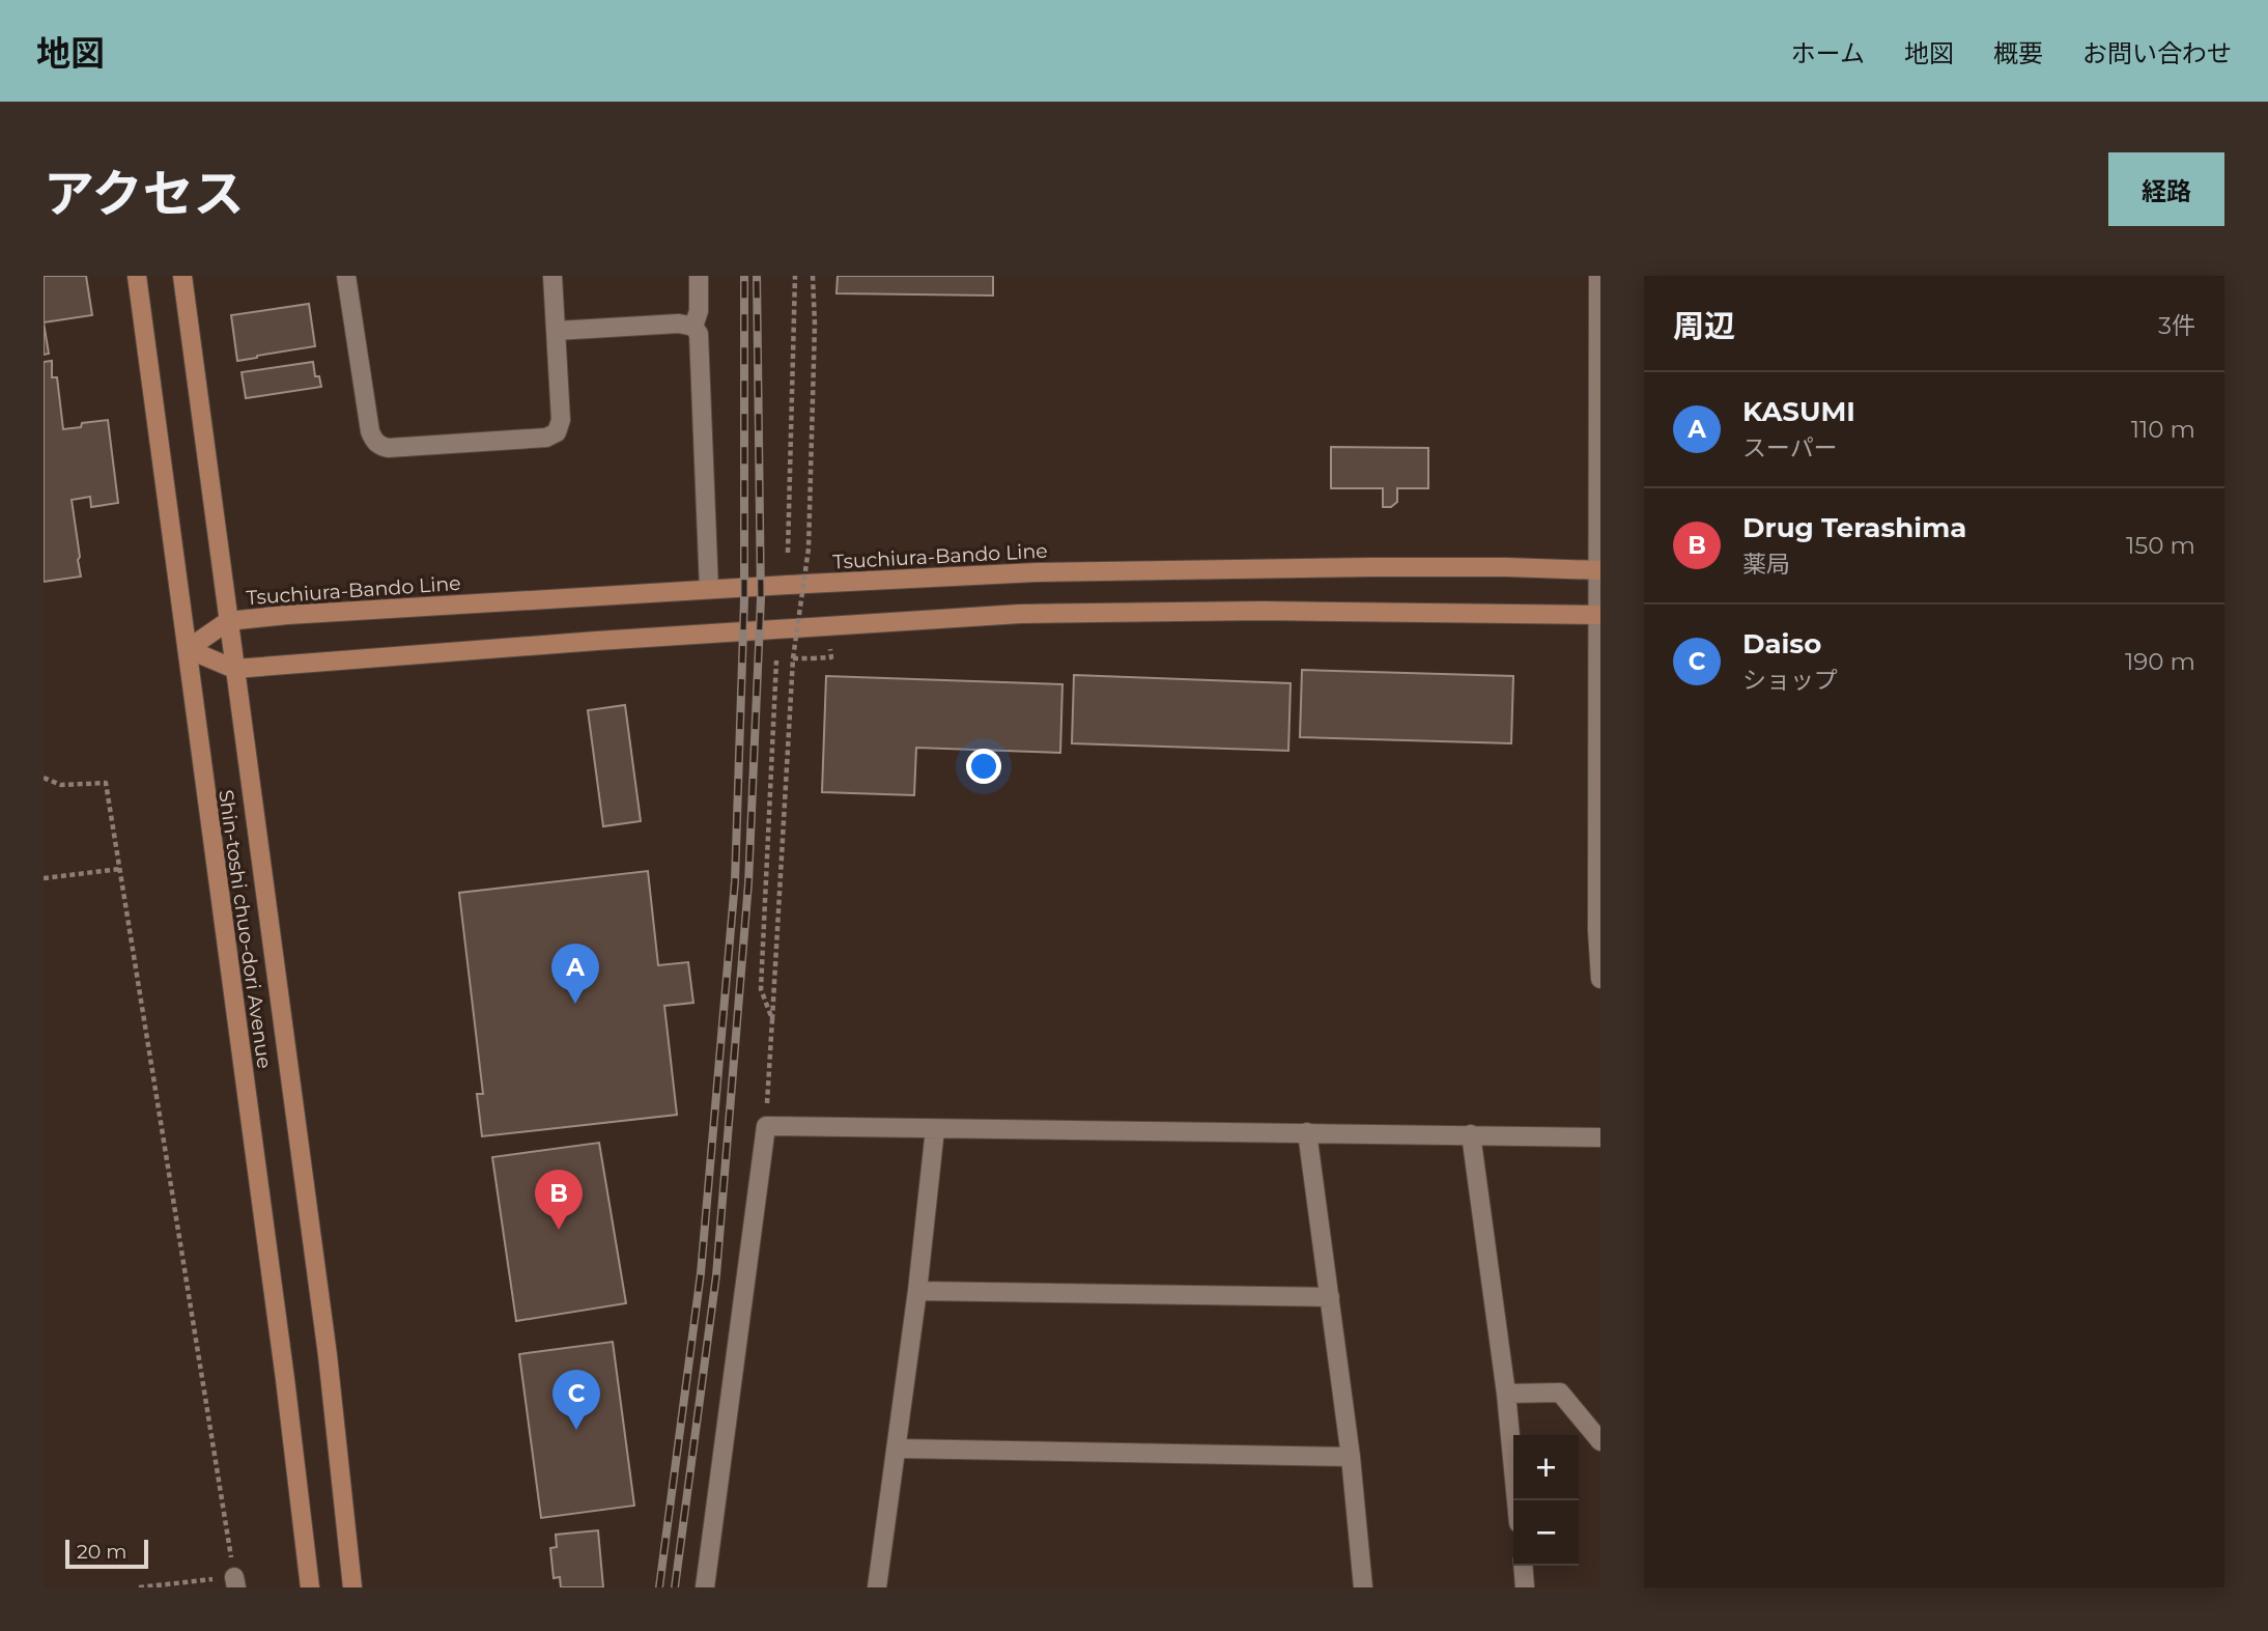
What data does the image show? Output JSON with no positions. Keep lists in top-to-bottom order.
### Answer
{
  "streets": {
    "main road": ["Tsuchiura-Bando Line", "Shin-toshi chuo-dori Avenue"]
  },
  "crossings": [
    ["Tsuchiura-Bando Line", "Shin-toshi chuo-dori Avenue"]
  ],
  "scale_bar": "20 m",
  "page": {
    "header": "地図",
    "nav": [
      "ホーム",
      "地図",
      "概要",
      "お問い合わせ"
    ],
    "title": "アクセス",
    "buttons": "経路",
    "heading": ["周辺", "3件"],
    "list": [
      {
        "mark": "A",
        "name": "KASUMI",
        "note": "スーパー",
        "value": "110 m"
      },
      {
        "mark": "B",
        "name": "Drug Terashima",
        "note": "薬局",
        "value": "150 m"
      },
      {
        "mark": "C",
        "name": "Daiso",
        "note": "ショップ",
        "value": "190 m"
      }
    ],
    "pins": ["A", "B", "C"],
    "map_buttons": ["+", "−"],
    "scale": "20 m"
  }
}
